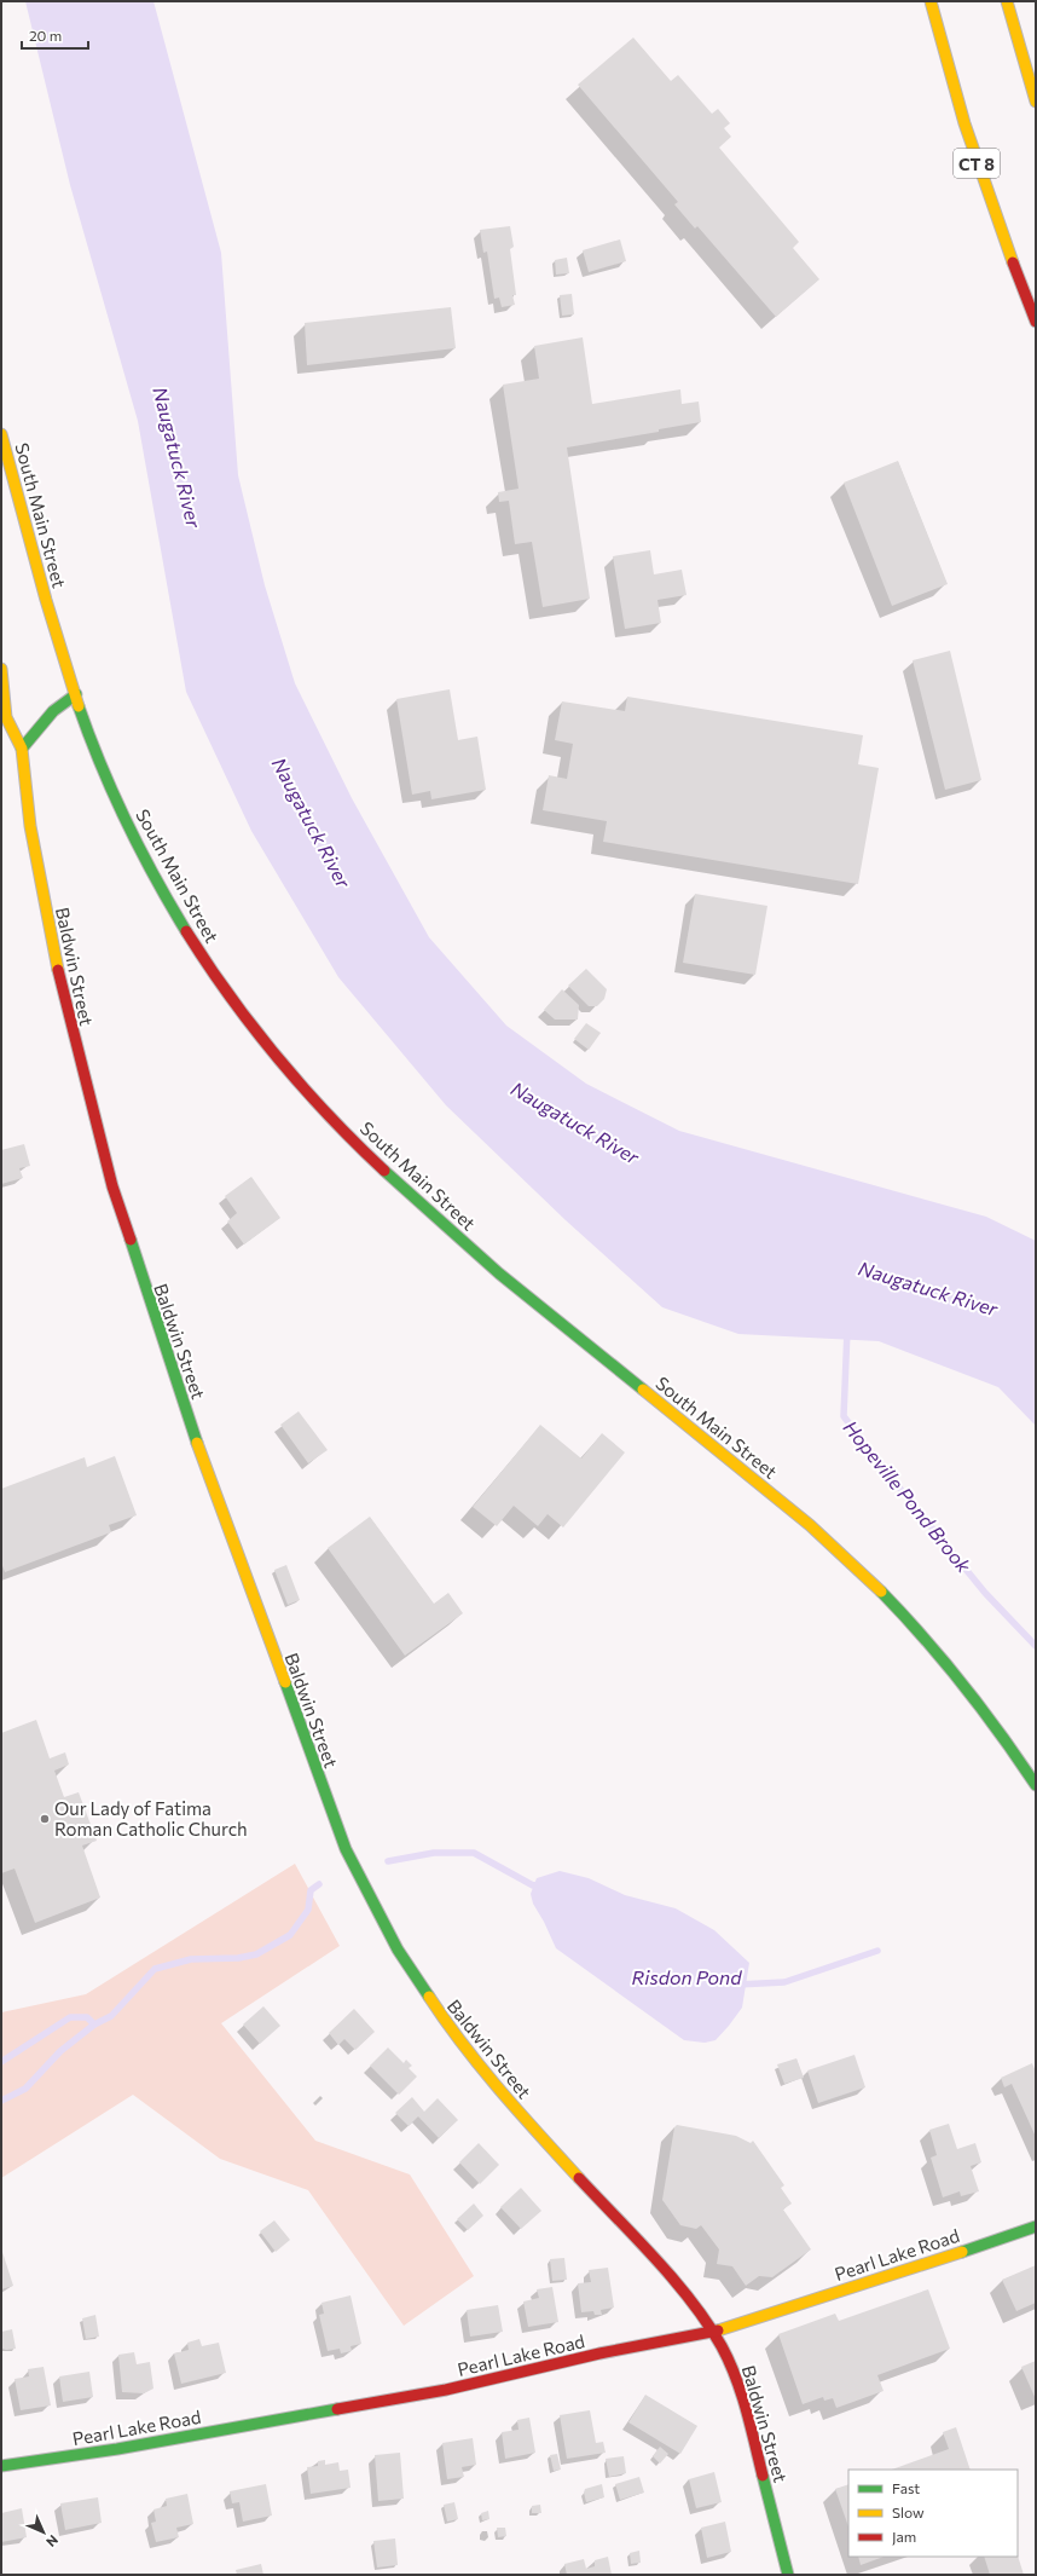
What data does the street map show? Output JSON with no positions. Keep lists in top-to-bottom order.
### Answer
{
  "streets": {
    "main road": [
      "CT 8",
      "South Main Street",
      "Baldwin Street",
      "Pearl Lake Road"
    ]
  },
  "crossings": [
    ["Baldwin Street", "Pearl Lake Road"]
  ],
  "water": ["Naugatuck River", "Hopeville Pond Brook", "Risdon Pond"],
  "places": ["Our Lady of Fatima Roman Catholic Church"],
  "legend": ["Fast", "Slow", "Jam"],
  "scale_bar": "20 m",
  "north": "bottom right"
}
